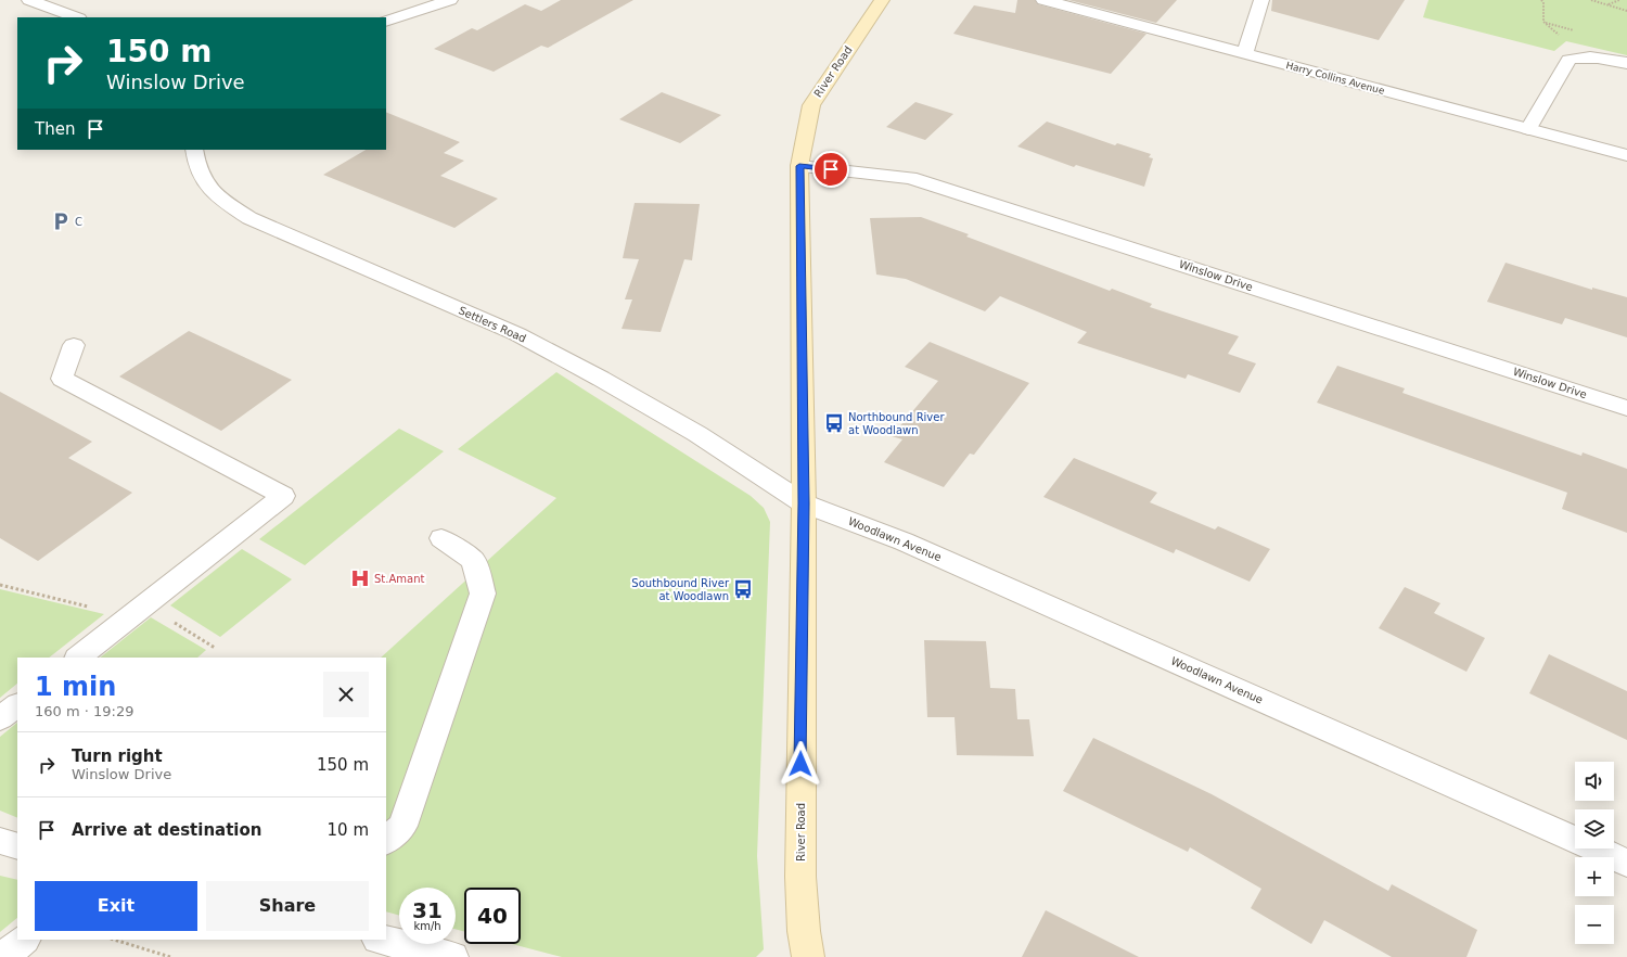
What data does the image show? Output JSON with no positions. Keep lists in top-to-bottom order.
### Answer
{
  "streets": {
    "street": [
      "River Road",
      "Harry Collins Avenue",
      "Winslow Drive",
      "Settlers Road",
      "Woodlawn Avenue"
    ]
  },
  "crossings": [
    ["River Road", "Winslow Drive"],
    ["River Road", "Settlers Road"],
    ["River Road", "Woodlawn Avenue"],
    ["Settlers Road", "Woodlawn Avenue"]
  ],
  "places": {
    "parking": ["C"],
    "bus stop": ["Northbound River at Woodlawn", "Southbound River at Woodlawn"],
    "hospital": ["St.Amant"]
  },
  "page": {
    "turn": ["150 m", "Winslow Drive"],
    "then": "Then",
    "heading": ["1 min", "160 m · 19:29"],
    "list": [
      {
        "name": "Turn right",
        "note": "Winslow Drive",
        "value": "150 m"
      },
      {
        "name": "Arrive at destination",
        "value": "10 m"
      }
    ],
    "map_buttons": ["+", "−"],
    "buttons": ["Exit", "Share"],
    "speed": "31 km/h",
    "limit": "40"
  }
}
